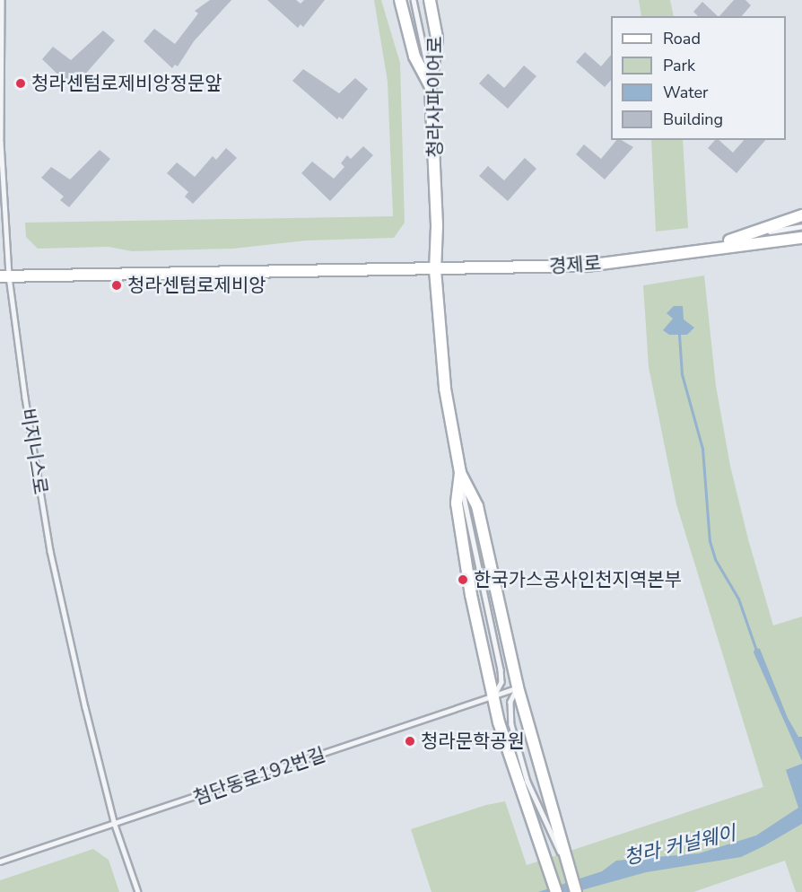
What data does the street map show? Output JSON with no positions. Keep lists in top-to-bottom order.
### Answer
{
  "streets": {
    "main road": ["청라사파이어로", "경제로"],
    "lane": ["비지니스로", "첨단동로192번길"]
  },
  "crossings": [
    ["청라사파이어로", "경제로"],
    ["경제로", "비지니스로"],
    ["비지니스로", "첨단동로192번길"]
  ],
  "water": ["청라 커널웨이"],
  "places": [
    "청라센텀로제비앙정문앞",
    "청라센텀로제비앙",
    "한국가스공사인천지역본부",
    "청라문학공원"
  ],
  "legend": [
    "Road",
    "Park",
    "Water",
    "Building"
  ]
}
